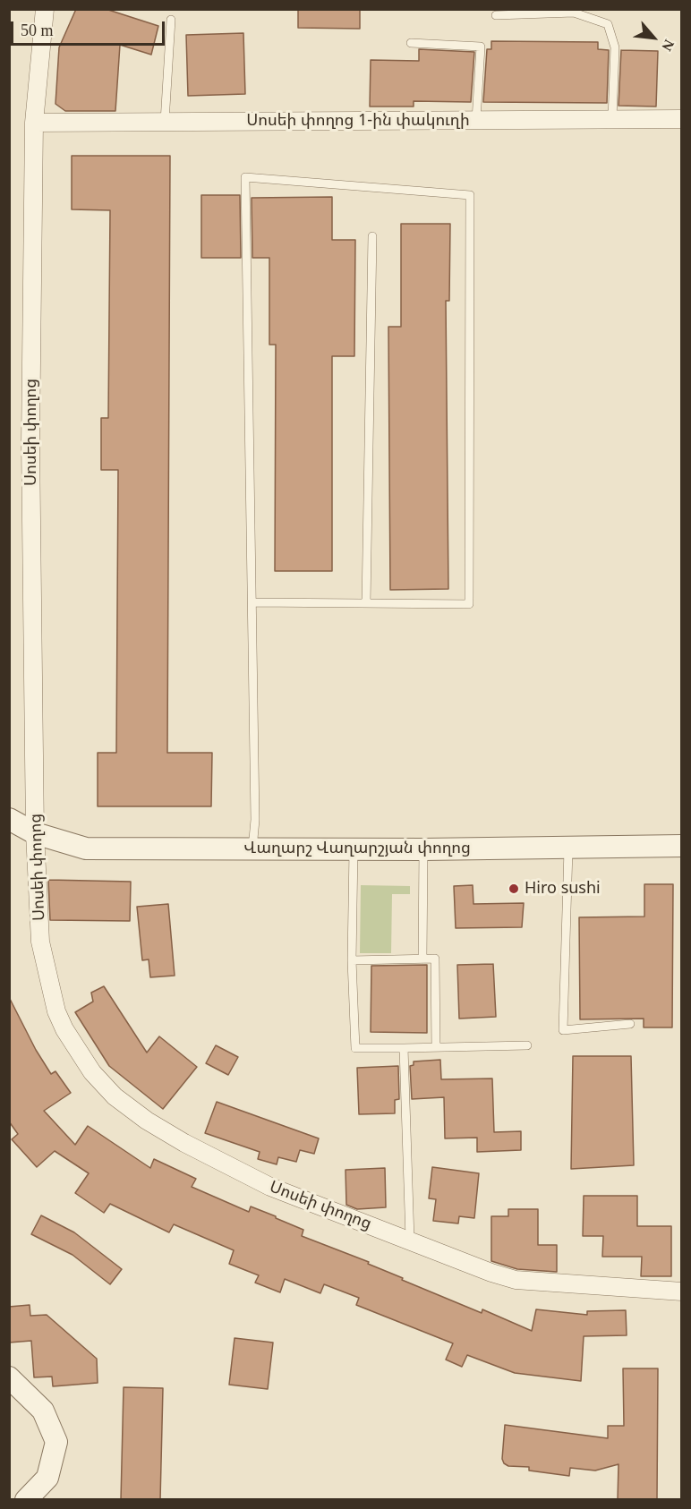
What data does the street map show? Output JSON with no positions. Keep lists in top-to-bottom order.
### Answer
{
  "streets": {
    "street": ["Սոսեի փողոց 1-ին փակուղի", "Սոսեի փողոց", "Վաղարշ Վաղարշյան փողոց"]
  },
  "crossings": [
    ["Սոսեի փողոց 1-ին փակուղի", "Սոսեի փողոց"],
    ["Սոսեի փողոց", "Վաղարշ Վաղարշյան փողոց"]
  ],
  "places": ["Hiro sushi"],
  "scale_bar": "50 m",
  "north": "bottom right"
}
